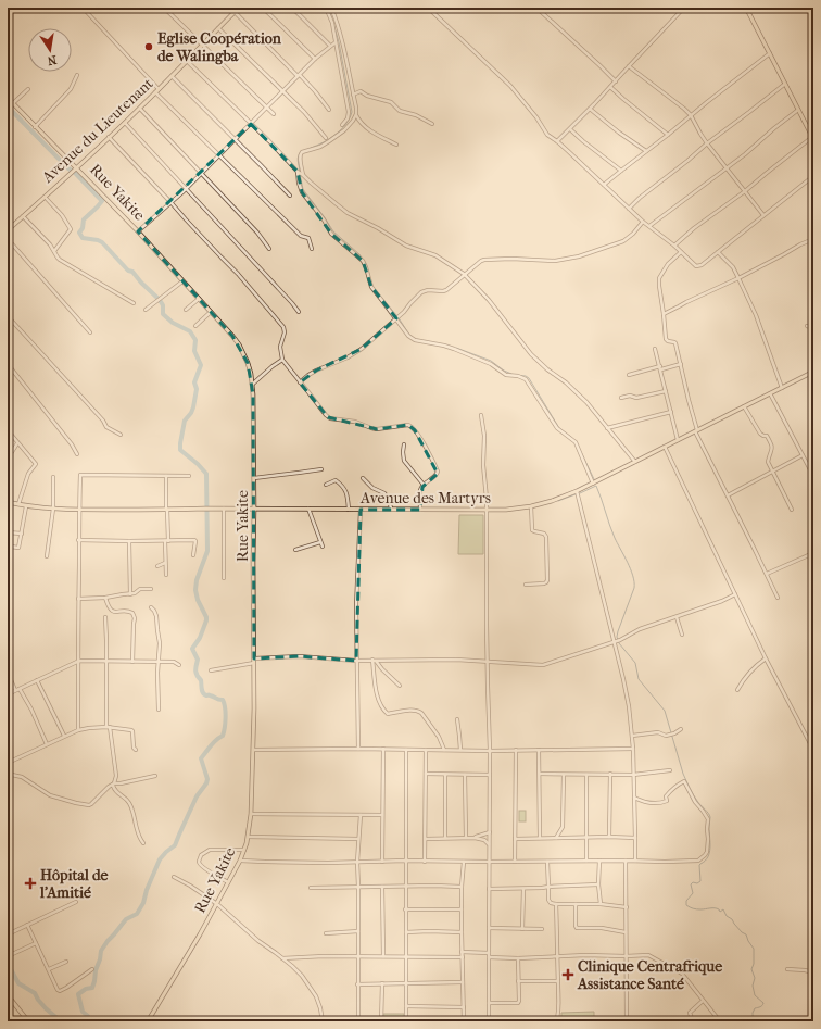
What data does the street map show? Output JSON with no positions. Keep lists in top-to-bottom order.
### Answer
{
  "streets": {
    "main road": ["Avenue du Lieutenant", "Rue Yakite", "Avenue des Martyrs"]
  },
  "crossings": [
    ["Avenue du Lieutenant", "Rue Yakite"],
    ["Rue Yakite", "Avenue des Martyrs"]
  ],
  "places": {
    "other": ["Eglise Coopération de Walingba"],
    "health": ["Hôpital de l'Amitié", "Clinique Centrafrique Assistance Santé"]
  },
  "north": "bottom"
}
